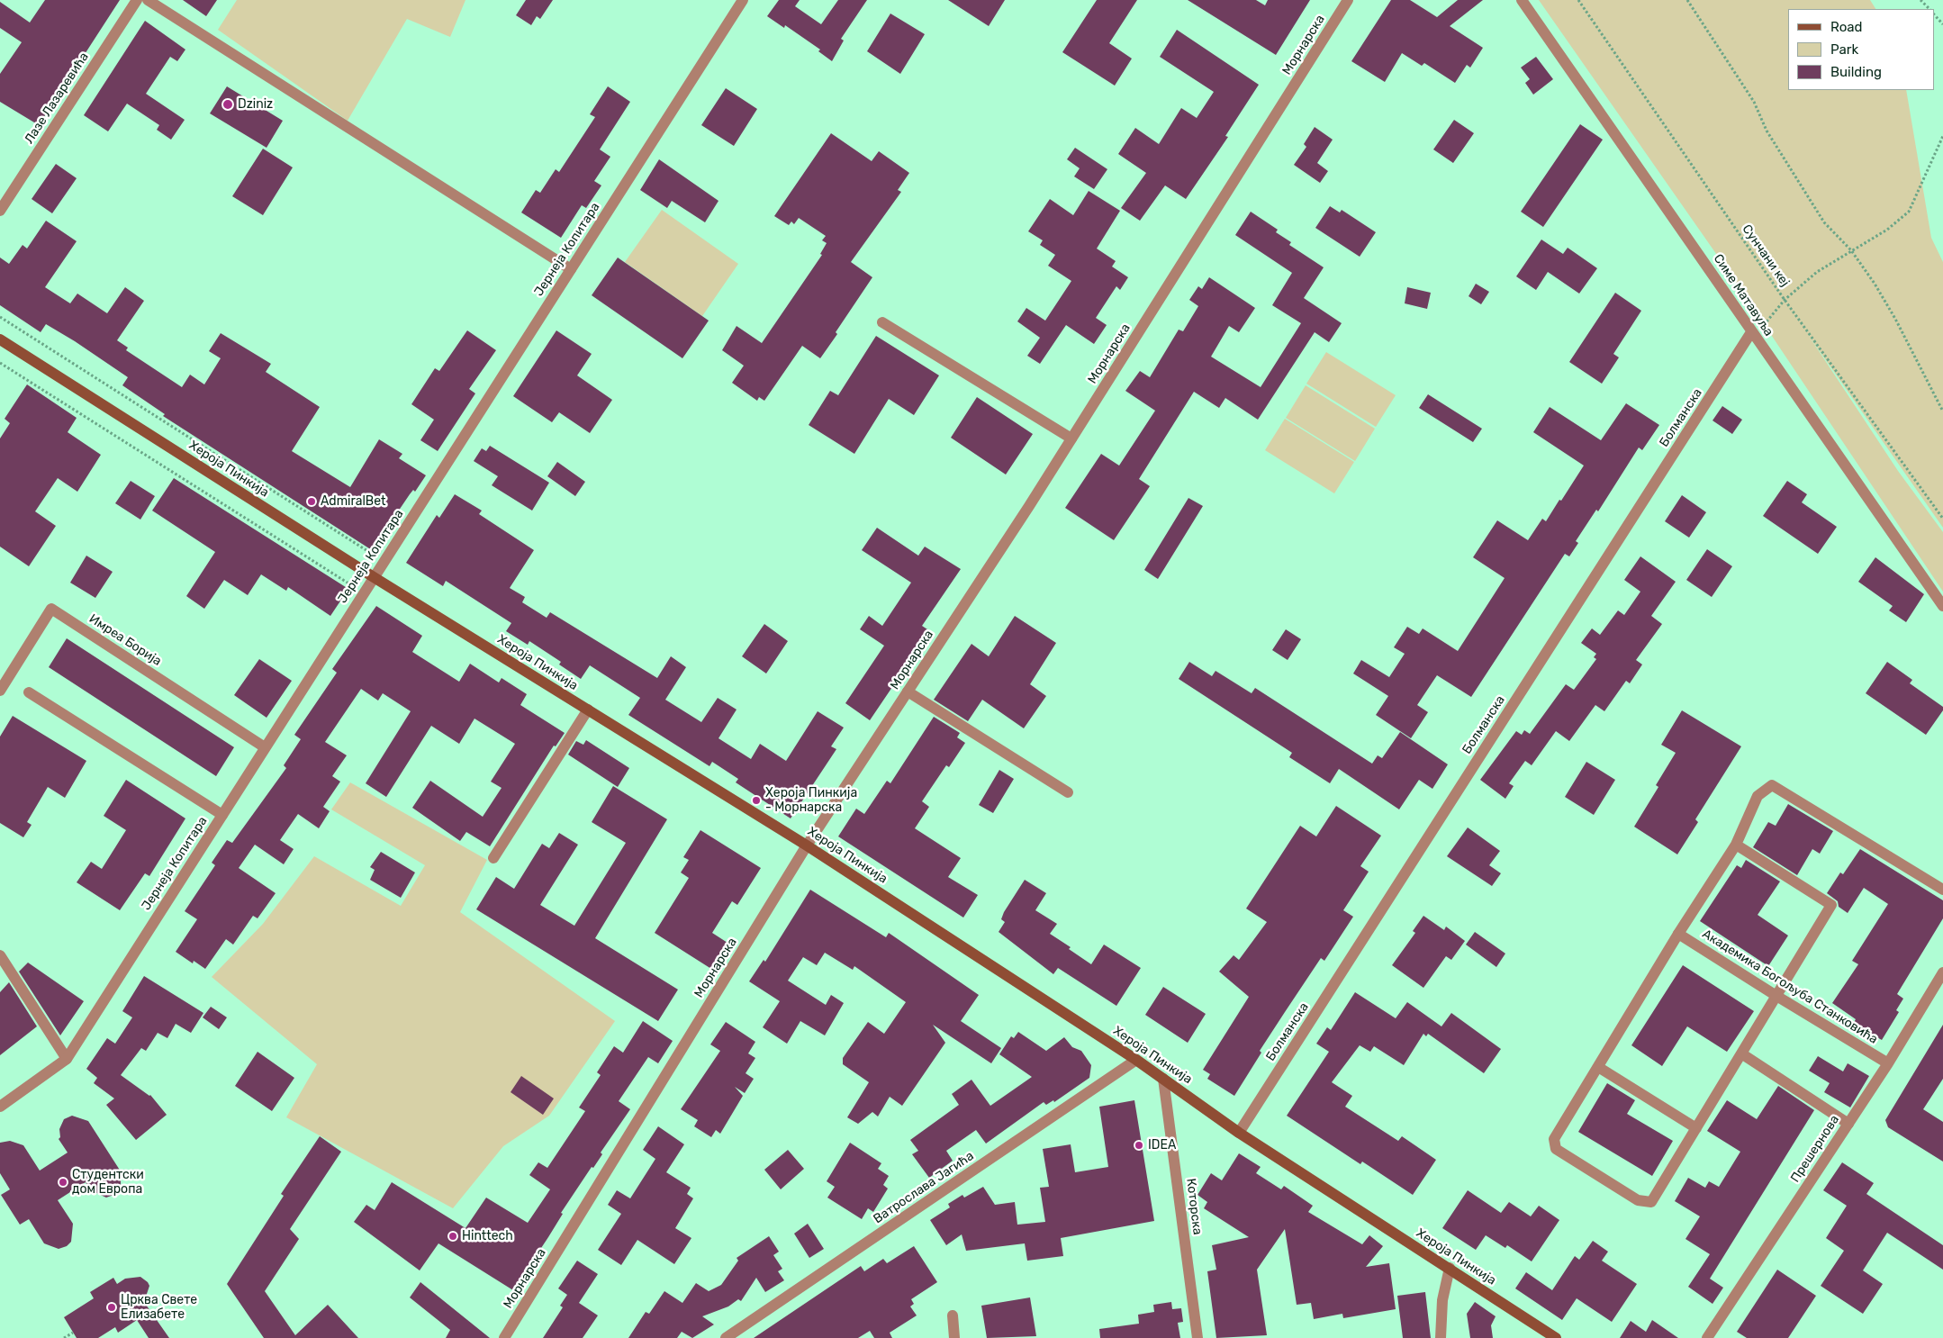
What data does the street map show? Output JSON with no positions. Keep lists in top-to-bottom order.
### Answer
{
  "streets": {
    "street": [
      "Морнарска",
      "Лазе Лазаревића",
      "Јернеја Копитара",
      "Симе Матавуља",
      "Болманска",
      "Хероја Пинкија",
      "Имреа Борија",
      "Академика Богољуба Станковића",
      "Прешернова",
      "Ватрослава Јагића",
      "Которска"
    ],
    "path": ["Сунчани кеј"]
  },
  "crossings": [
    ["Морнарска", "Хероја Пинкија"],
    ["Јернеја Копитара", "Хероја Пинкија"],
    ["Јернеја Копитара", "Имреа Борија"],
    ["Симе Матавуља", "Болманска"],
    ["Болманска", "Хероја Пинкија"],
    ["Хероја Пинкија", "Ватрослава Јагића"],
    ["Хероја Пинкија", "Которска"],
    ["Академика Богољуба Станковића", "Прешернова"]
  ],
  "places": [
    "Dziniz",
    "AdmiralBet",
    "Хероја Пинкија - Морнарска",
    "IDEA",
    "Студентски дом Европа",
    "Hinttech",
    "Црква Свете Елизабете"
  ],
  "legend": ["Road", "Park", "Building"]
}
